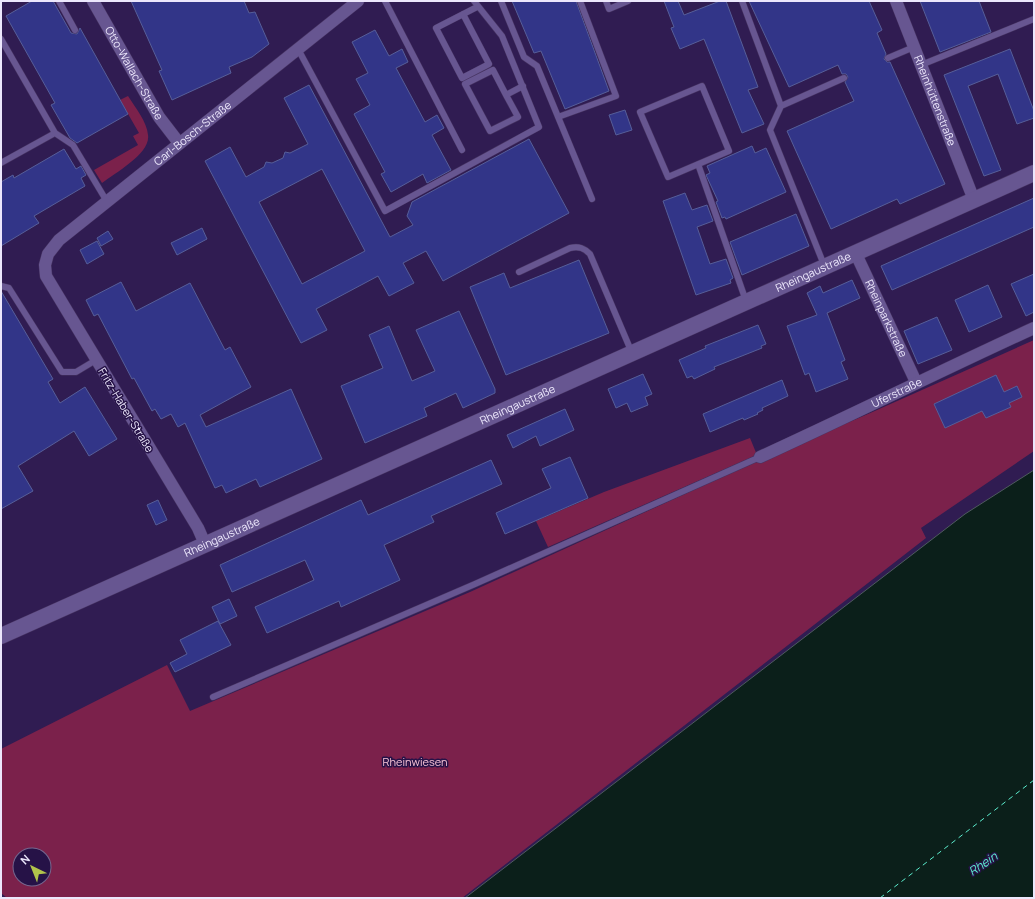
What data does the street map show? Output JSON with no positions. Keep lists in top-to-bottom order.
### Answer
{
  "streets": {
    "street": [
      "Otto-Wallach-Straße",
      "Rheinhüttenstraße",
      "Carl-Bosch-Straße",
      "Rheingaustraße",
      "Rheinparkstraße",
      "Uferstraße",
      "Fritz-Haber-Straße"
    ]
  },
  "crossings": [
    ["Otto-Wallach-Straße", "Carl-Bosch-Straße"],
    ["Rheinhüttenstraße", "Rheingaustraße"],
    ["Carl-Bosch-Straße", "Fritz-Haber-Straße"],
    ["Rheingaustraße", "Rheinparkstraße"],
    ["Rheingaustraße", "Fritz-Haber-Straße"],
    ["Rheinparkstraße", "Uferstraße"]
  ],
  "water": ["Rhein"],
  "parks": ["Rheinwiesen"],
  "north": "top left"
}
